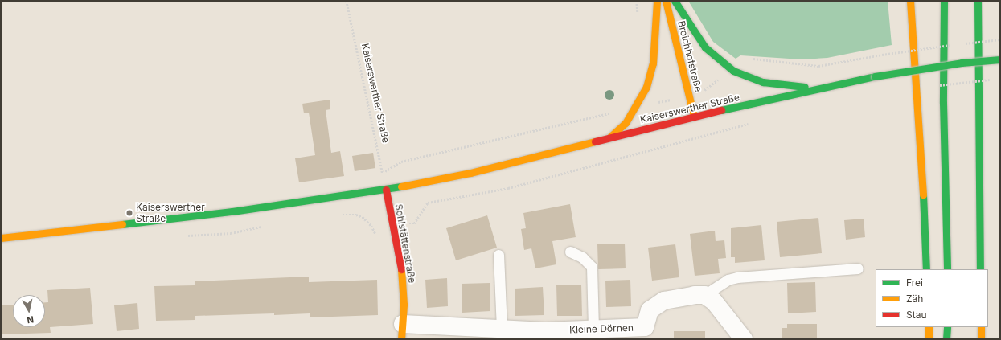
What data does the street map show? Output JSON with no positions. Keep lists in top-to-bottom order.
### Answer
{
  "streets": {
    "main road": ["Broichhofstraße", "Kaiserswerther Straße", "Sohlstättenstraße"],
    "street": ["Kleine Dörnen"]
  },
  "crossings": [
    ["Broichhofstraße", "Kaiserswerther Straße"],
    ["Kaiserswerther Straße", "Sohlstättenstraße"],
    ["Sohlstättenstraße", "Kleine Dörnen"]
  ],
  "places": ["Kaiserswerther Straße"],
  "legend": ["Frei", "Zäh", "Stau"],
  "north": "bottom"
}
